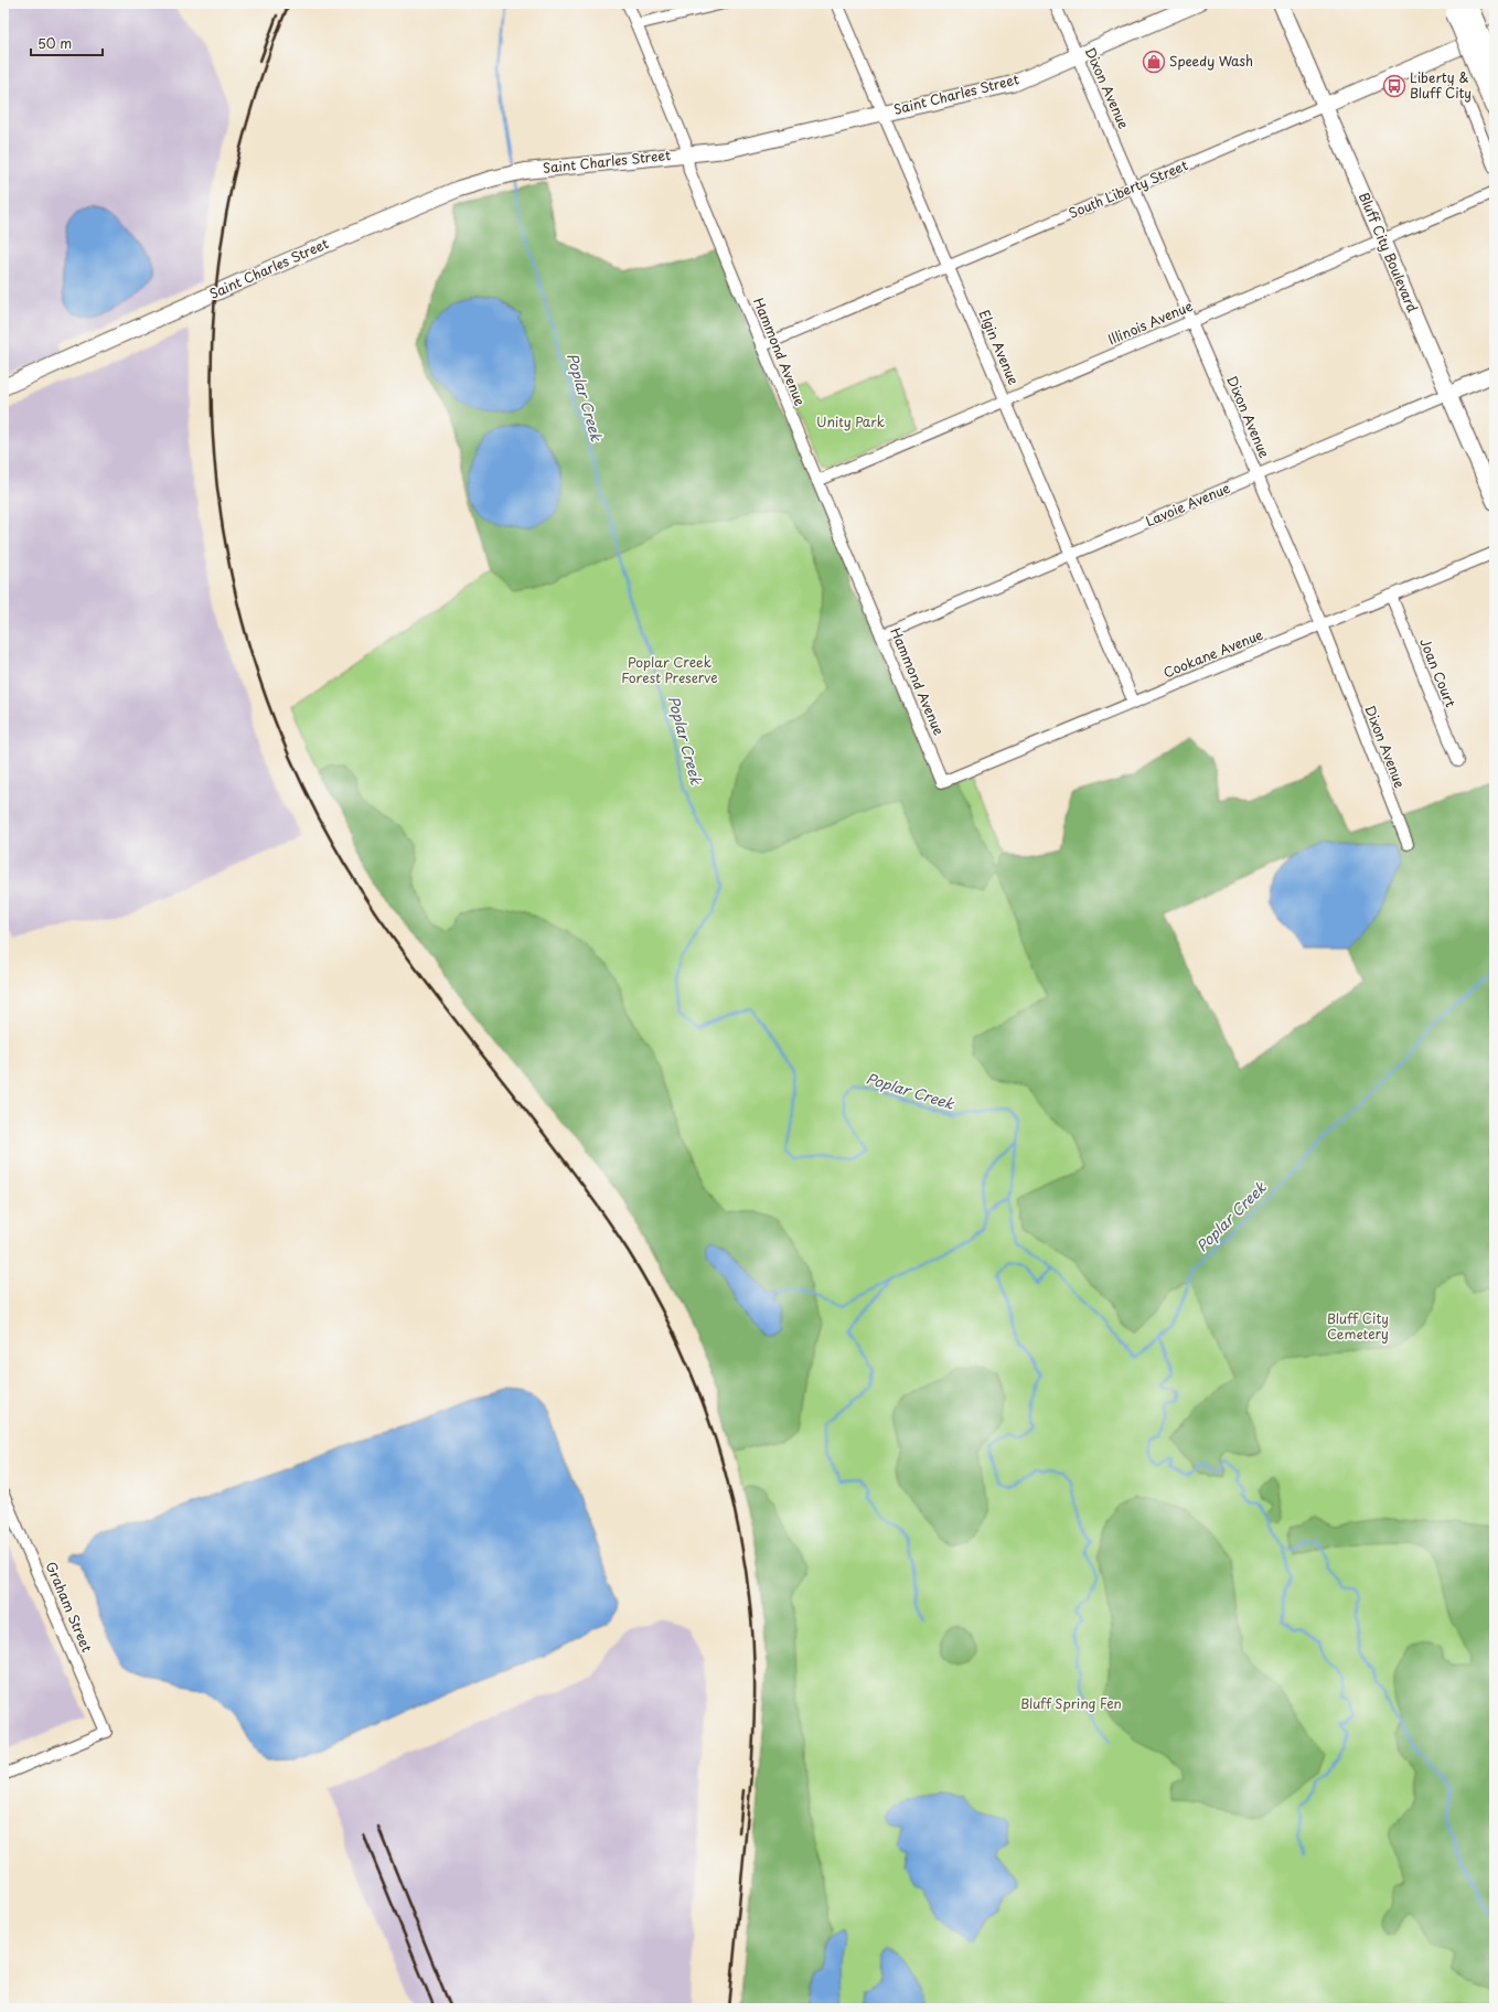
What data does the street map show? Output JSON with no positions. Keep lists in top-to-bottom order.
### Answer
{
  "streets": {
    "main road": [
      "Saint Charles Street",
      "South Liberty Street",
      "Bluff City Boulevard",
      "Lavoie Avenue"
    ],
    "street": [
      "Dixon Avenue",
      "Illinois Avenue",
      "Elgin Avenue",
      "Hammond Avenue",
      "Cookane Avenue",
      "Joan Court",
      "Graham Street"
    ]
  },
  "crossings": [
    ["Dixon Avenue", "Saint Charles Street"],
    ["Dixon Avenue", "South Liberty Street"],
    ["Dixon Avenue", "Illinois Avenue"],
    ["Dixon Avenue", "Lavoie Avenue"],
    ["Dixon Avenue", "Cookane Avenue"],
    ["Saint Charles Street", "Elgin Avenue"],
    ["Saint Charles Street", "Hammond Avenue"],
    ["South Liberty Street", "Bluff City Boulevard"],
    ["South Liberty Street", "Elgin Avenue"],
    ["South Liberty Street", "Hammond Avenue"],
    ["Bluff City Boulevard", "Illinois Avenue"],
    ["Bluff City Boulevard", "Lavoie Avenue"],
    ["Illinois Avenue", "Elgin Avenue"],
    ["Illinois Avenue", "Hammond Avenue"],
    ["Elgin Avenue", "Lavoie Avenue"],
    ["Elgin Avenue", "Cookane Avenue"],
    ["Hammond Avenue", "Lavoie Avenue"],
    ["Hammond Avenue", "Cookane Avenue"],
    ["Cookane Avenue", "Joan Court"]
  ],
  "water": ["Poplar Creek"],
  "parks": [
    "Unity Park",
    "Poplar Creek Forest Preserve",
    "Bluff City Cemetery",
    "Bluff Spring Fen"
  ],
  "places": {
    "shop": ["Speedy Wash"],
    "bus stop": ["Liberty & Bluff City"]
  },
  "scale_bar": "50 m"
}
